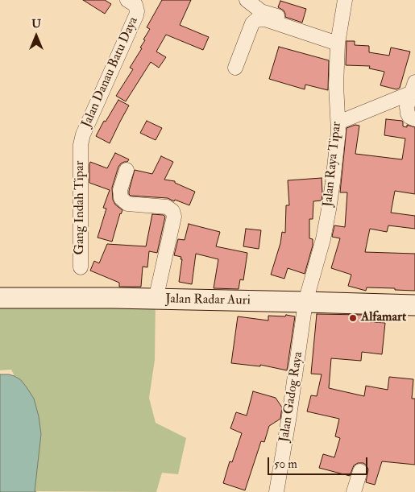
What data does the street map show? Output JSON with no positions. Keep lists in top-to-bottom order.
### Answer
{
  "streets": {
    "main road": ["Jalan Radar Auri"],
    "street": [
      "Jalan Danau Batu Daya",
      "Jalan Raya Tipar",
      "Gang Indah Tipar",
      "Jalan Gadog Raya"
    ]
  },
  "crossings": [
    ["Jalan Danau Batu Daya", "Gang Indah Tipar"],
    ["Jalan Raya Tipar", "Jalan Radar Auri"],
    ["Jalan Raya Tipar", "Jalan Gadog Raya"],
    ["Jalan Radar Auri", "Jalan Gadog Raya"]
  ],
  "places": ["Alfamart"],
  "scale_bar": "50 m",
  "north": "top"
}
